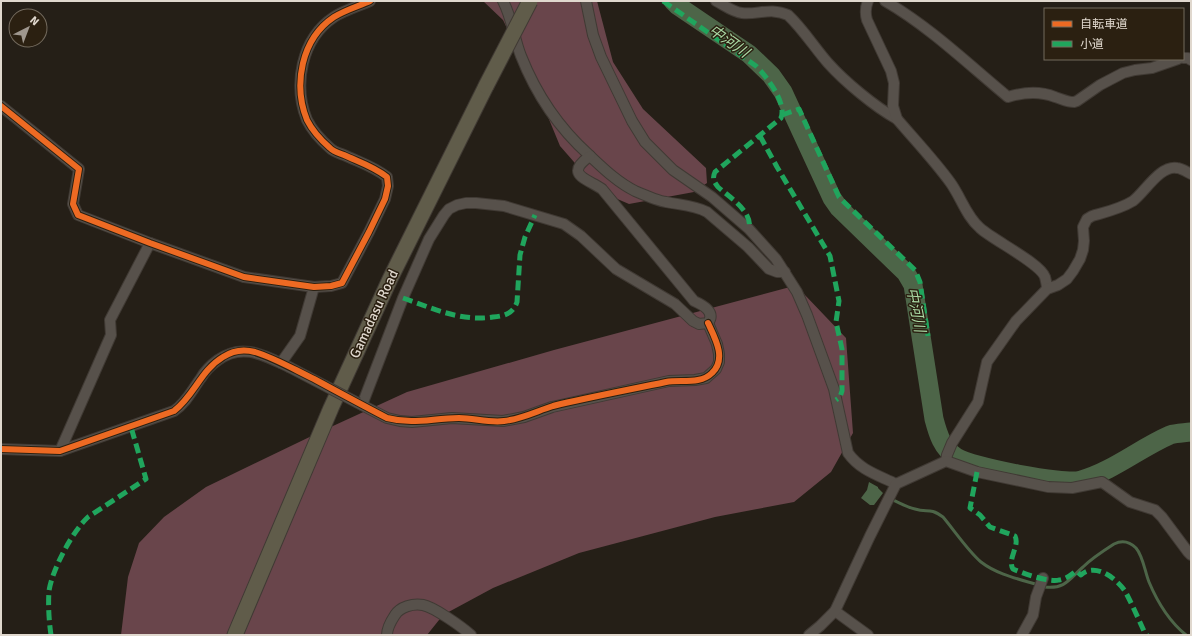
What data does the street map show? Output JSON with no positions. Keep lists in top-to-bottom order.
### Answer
{
  "streets": {
    "highway": ["Gamadasu Road"]
  },
  "water": ["中河川"],
  "legend": ["自転車道", "小道"],
  "north": "top right"
}
